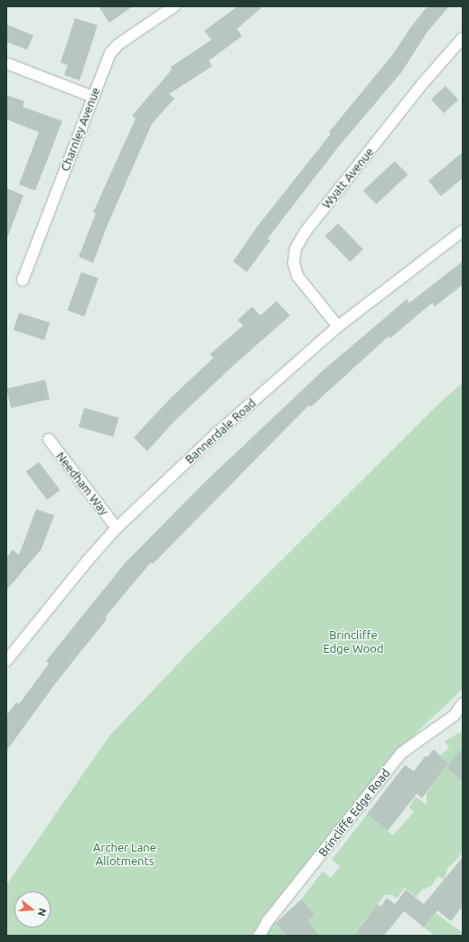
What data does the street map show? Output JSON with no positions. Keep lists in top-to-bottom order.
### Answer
{
  "streets": {
    "street": [
      "Charnley Avenue",
      "Wyatt Avenue",
      "Bannerdale Road",
      "Needham Way",
      "Brincliffe Edge Road"
    ]
  },
  "crossings": [
    ["Wyatt Avenue", "Bannerdale Road"],
    ["Bannerdale Road", "Needham Way"]
  ],
  "parks": ["Brincliffe Edge Wood", "Archer Lane Allotments"],
  "north": "right"
}
